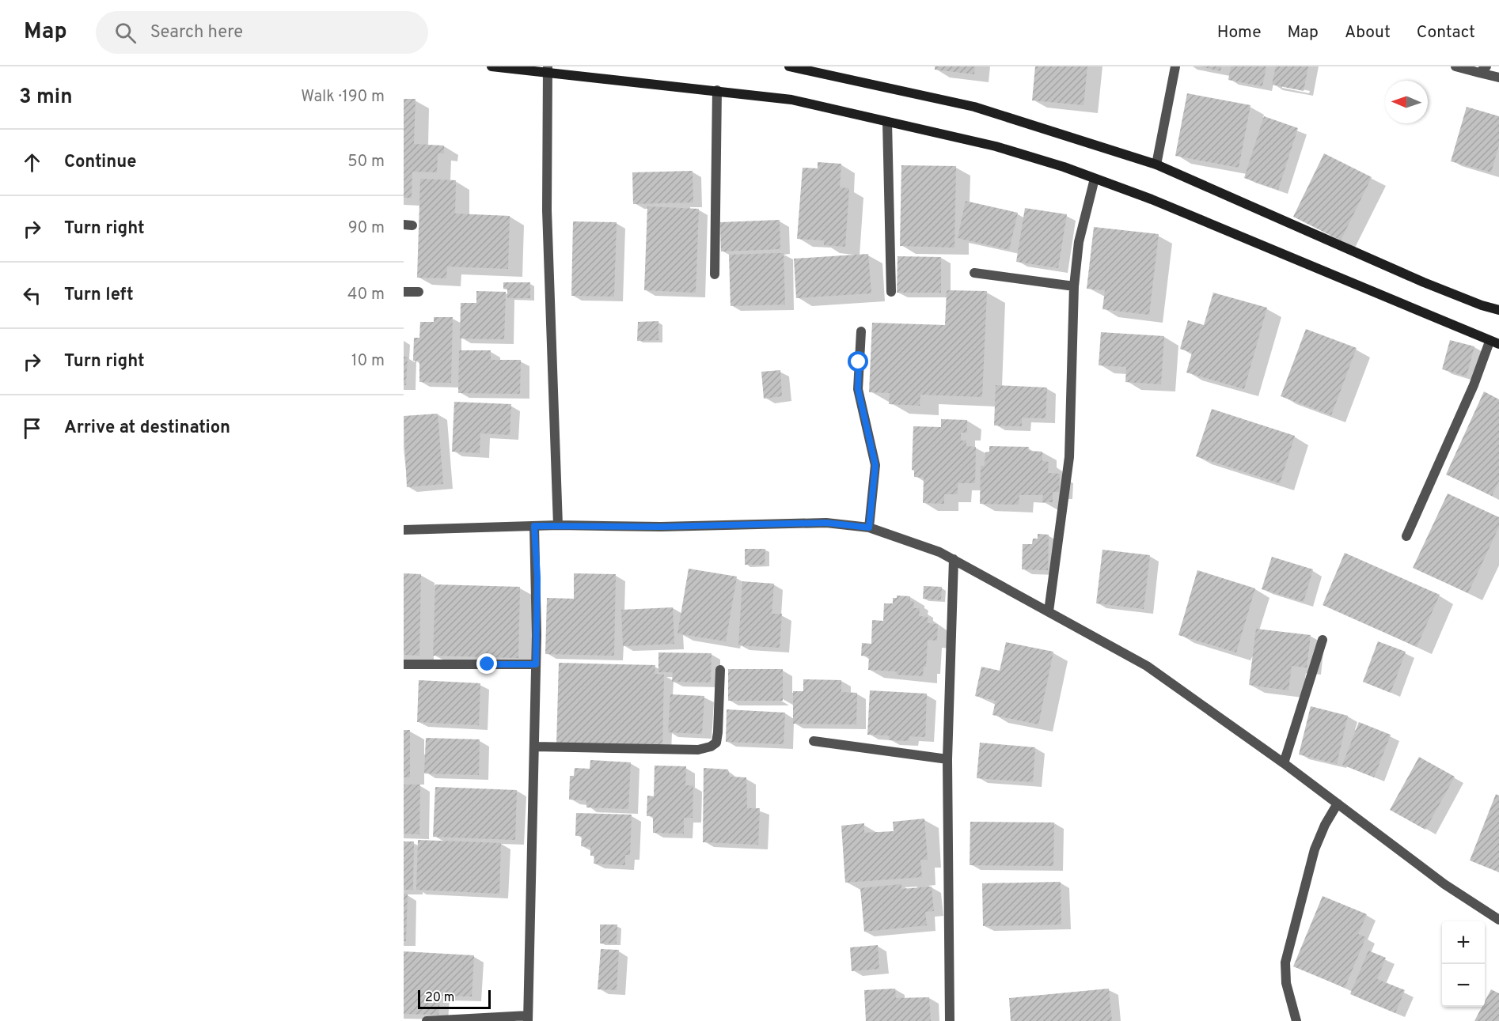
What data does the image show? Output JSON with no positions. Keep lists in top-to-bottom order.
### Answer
{
  "scale_bar": "20 m",
  "north": "left",
  "page": {
    "header": "Map",
    "search": "Search here",
    "nav": [
      "Home",
      "Map",
      "About",
      "Contact"
    ],
    "heading": ["3 min", "Walk · 190 m"],
    "list": [
      ["Continue", "50 m"],
      ["Turn right", "90 m"],
      ["Turn left", "40 m"],
      ["Turn right", "10 m"],
      "Arrive at destination"
    ],
    "map_buttons": ["+", "−"],
    "scale": "20 m"
  }
}
